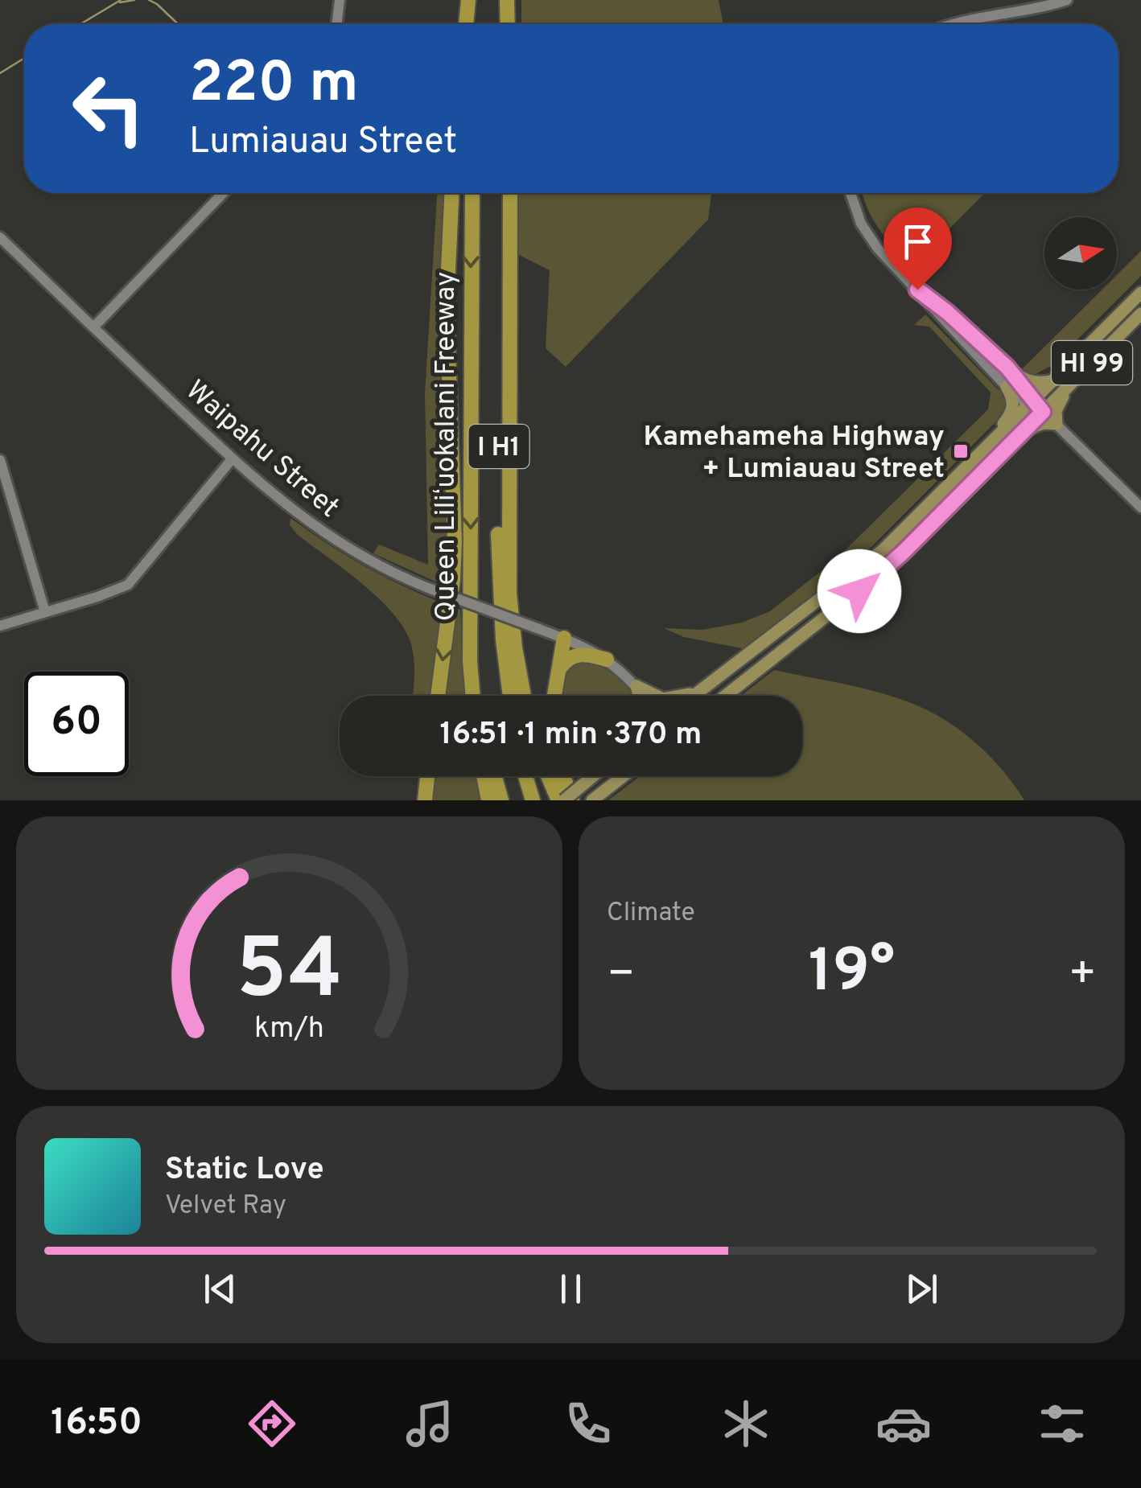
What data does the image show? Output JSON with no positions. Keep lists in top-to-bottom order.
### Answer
{
  "streets": {
    "highway": ["Queen Liliʻuokalani Freeway", "I H1"],
    "main road": ["HI 99"],
    "street": ["Waipahu Street"]
  },
  "places": {
    "transit": ["Kamehameha Highway + Lumiauau Street"]
  },
  "north": "right",
  "page": {
    "turn": ["220 m", "Lumiauau Street"],
    "limit": "60",
    "trip": "16:51 · 1 min · 370 m",
    "tile": "Climate",
    "heat": ["−", "19°", "+"],
    "song": ["Static Love", "Velvet Ray"],
    "tabs": "16:50",
    "gauge": ["54", "km/h"]
  }
}
